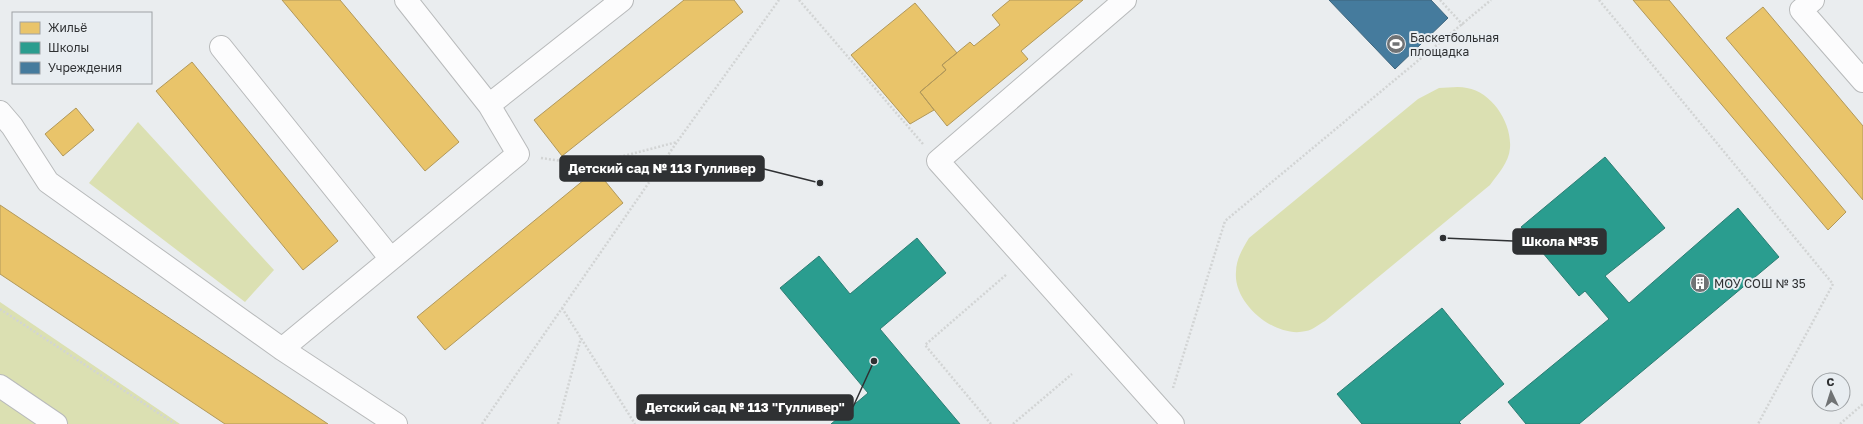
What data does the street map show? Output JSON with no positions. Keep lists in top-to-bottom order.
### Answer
{
  "places": {
    "sports": ["Баскетбольная площадка"],
    "other": ["Детский сад № 113 Гулливер", "Школа №35", "Детский сад № 113 \"Гулливер\""],
    "building": ["МОУ СОШ № 35"]
  },
  "legend": ["Жильё", "Школы", "Учреждения"],
  "north": "top"
}
